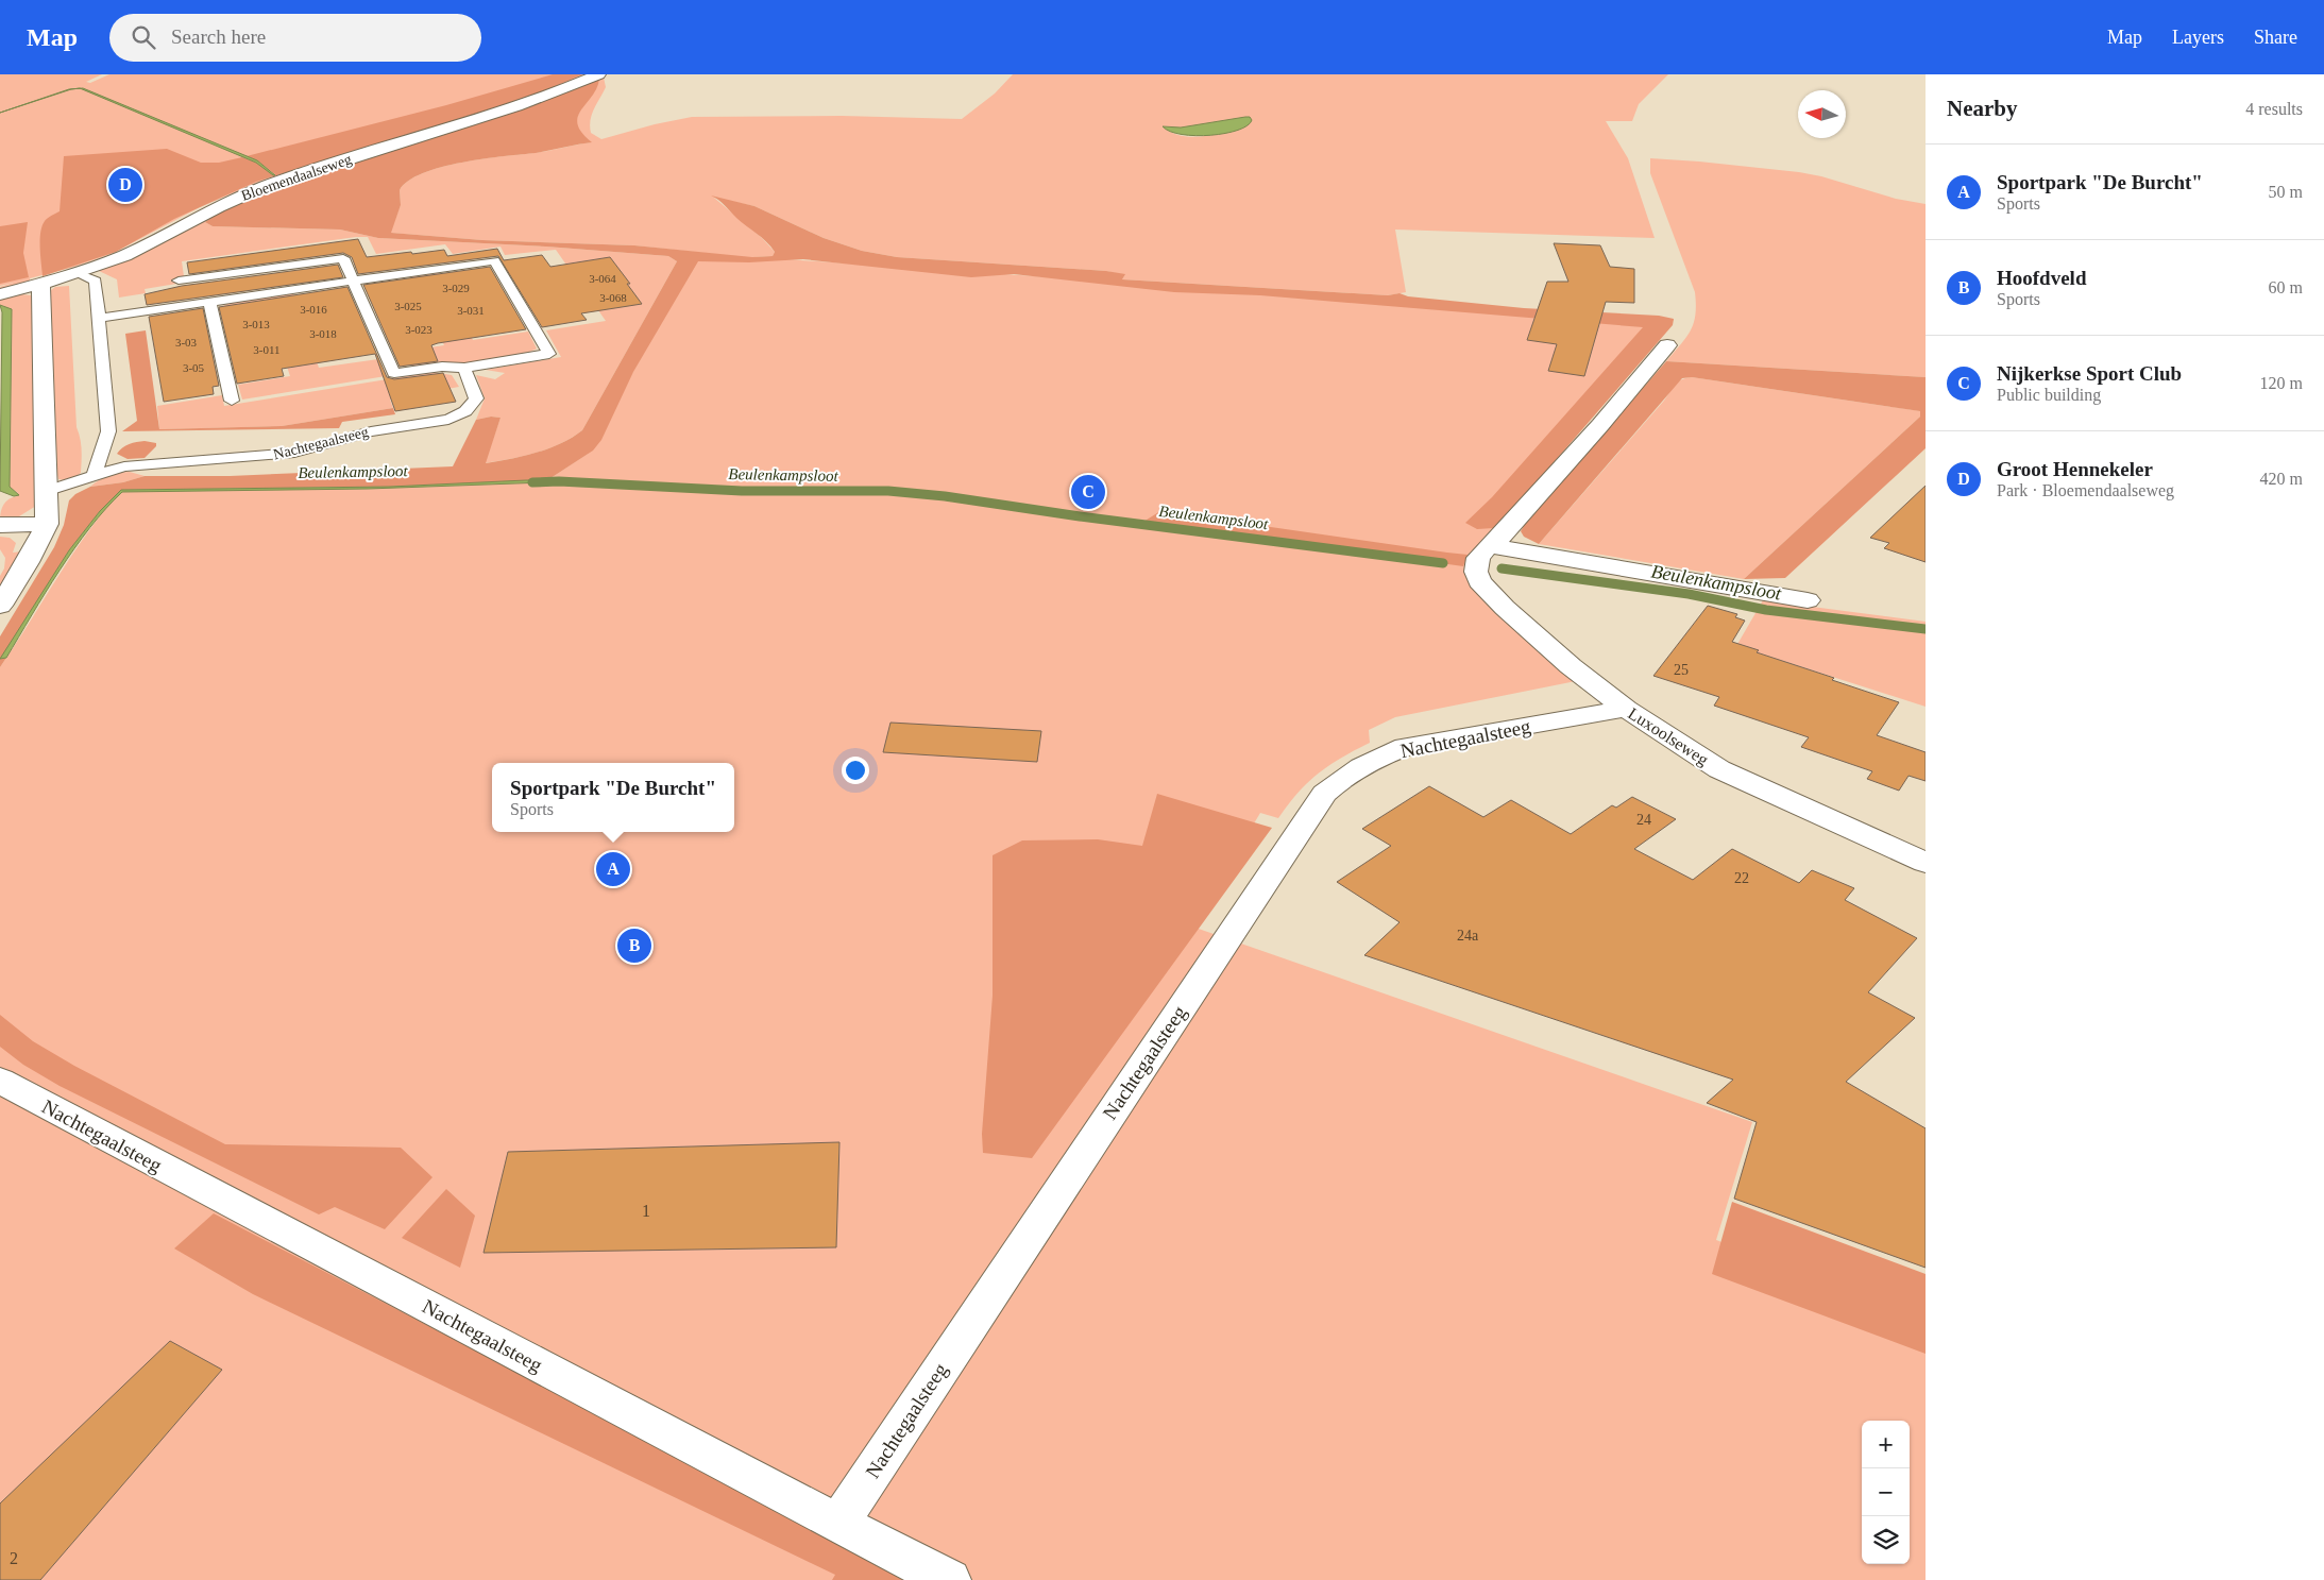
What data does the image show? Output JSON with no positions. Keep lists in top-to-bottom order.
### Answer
{
  "streets": {
    "street": ["Bloemendaalseweg", "Nachtegaalsteeg", "Luxoolseweg"]
  },
  "crossings": [
    ["Nachtegaalsteeg", "Luxoolseweg"]
  ],
  "water": ["Beulenkampsloot"],
  "house_numbers": [
    "3-064",
    "3-029",
    "3-068",
    "3-025",
    "3-016",
    "3-031",
    "3-013",
    "3-023",
    "3-018",
    "3-03",
    "3-011",
    "3-05",
    "25",
    "24",
    "22",
    "24a",
    "1",
    "2"
  ],
  "north": "left",
  "page": {
    "header": "Map",
    "search": "Search here",
    "nav": ["Map", "Layers", "Share"],
    "heading": ["Nearby", "4 results"],
    "list": [
      {
        "mark": "A",
        "name": "Sportpark \"De Burcht\"",
        "note": "Sports",
        "value": "50 m"
      },
      {
        "mark": "B",
        "name": "Hoofdveld",
        "note": "Sports",
        "value": "60 m"
      },
      {
        "mark": "C",
        "name": "Nijkerkse Sport Club",
        "note": "Public building",
        "value": "120 m"
      },
      {
        "mark": "D",
        "name": "Groot Hennekeler",
        "note": "Park · Bloemendaalseweg",
        "value": "420 m"
      }
    ],
    "pins": [
      "D",
      "C",
      "A",
      "B"
    ],
    "popup": ["Sportpark \"De Burcht\"", "Sports"],
    "map_buttons": ["+", "−"]
  }
}
